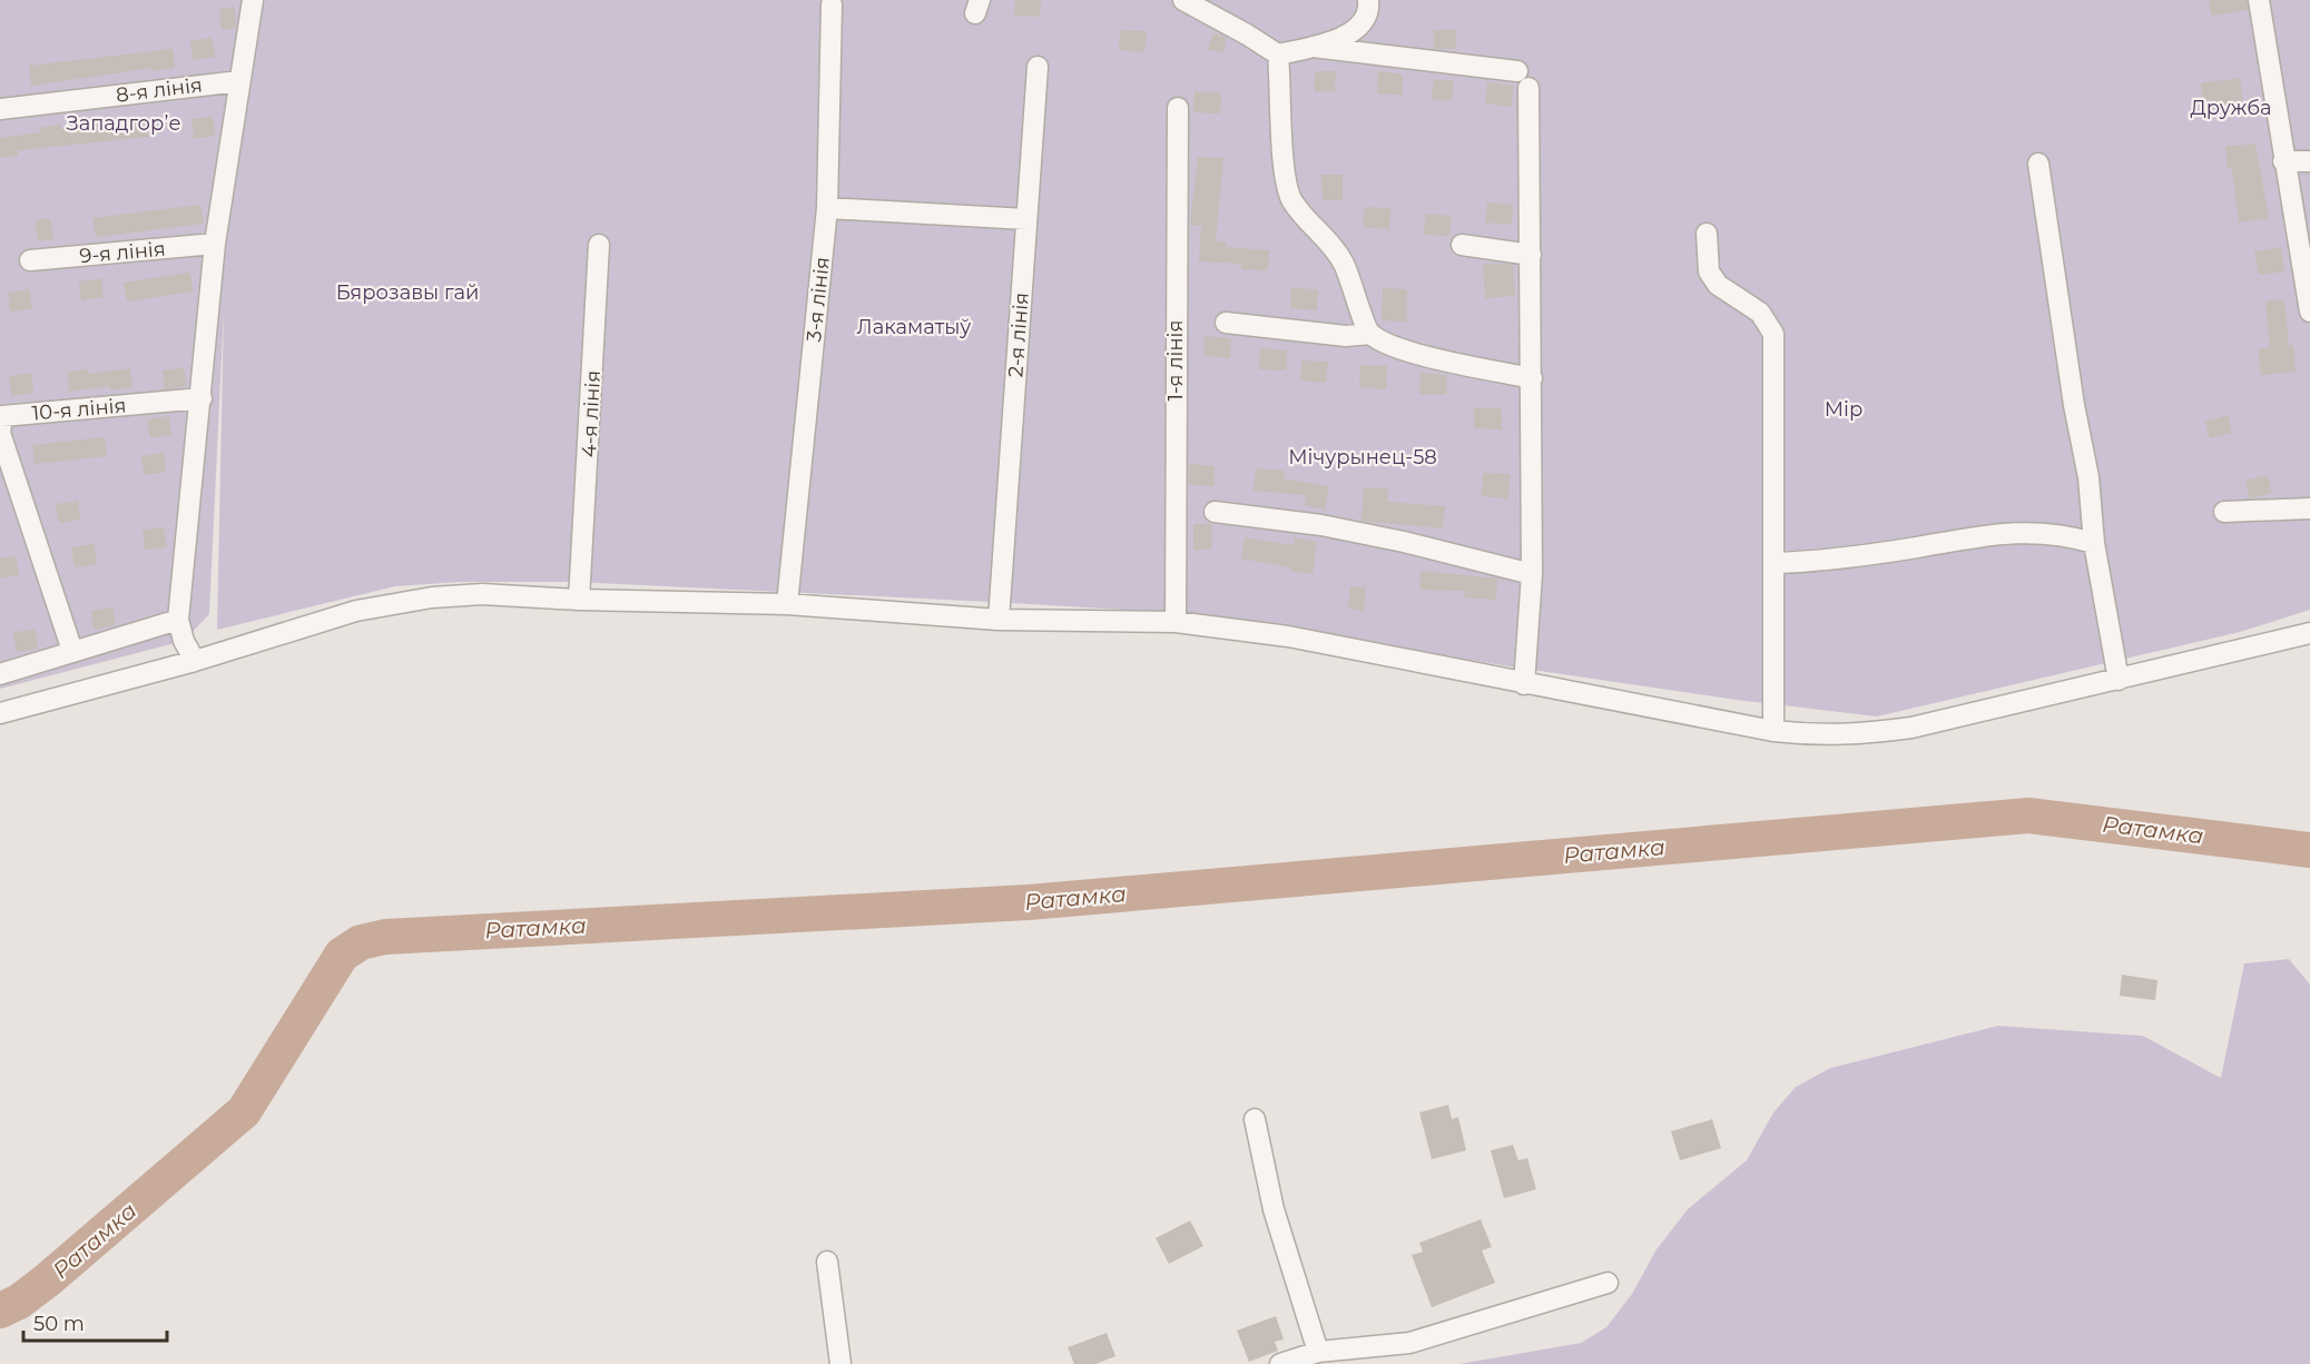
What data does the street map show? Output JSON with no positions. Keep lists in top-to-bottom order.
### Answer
{
  "streets": {
    "street": [
      "8-я лінія",
      "9-я лінія",
      "3-я лінія",
      "2-я лінія",
      "1-я лінія",
      "10-я лінія",
      "4-я лінія"
    ]
  },
  "water": ["Ратамка"],
  "parks": [
    "Дружба",
    "Западгорʼе",
    "Бярозавы гай",
    "Лакаматыў",
    "Мір",
    "Мічурынец-58"
  ],
  "scale_bar": "50 m"
}
